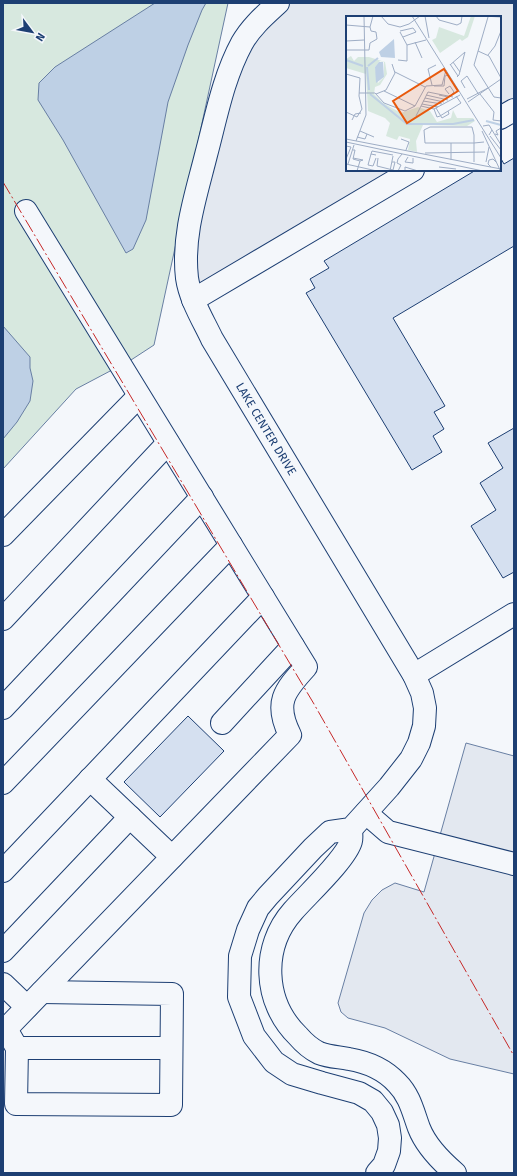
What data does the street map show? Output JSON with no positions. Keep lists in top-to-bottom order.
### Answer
{
  "streets": {
    "lane": ["LAKE CENTER DRIVE"]
  },
  "north": "bottom right"
}
